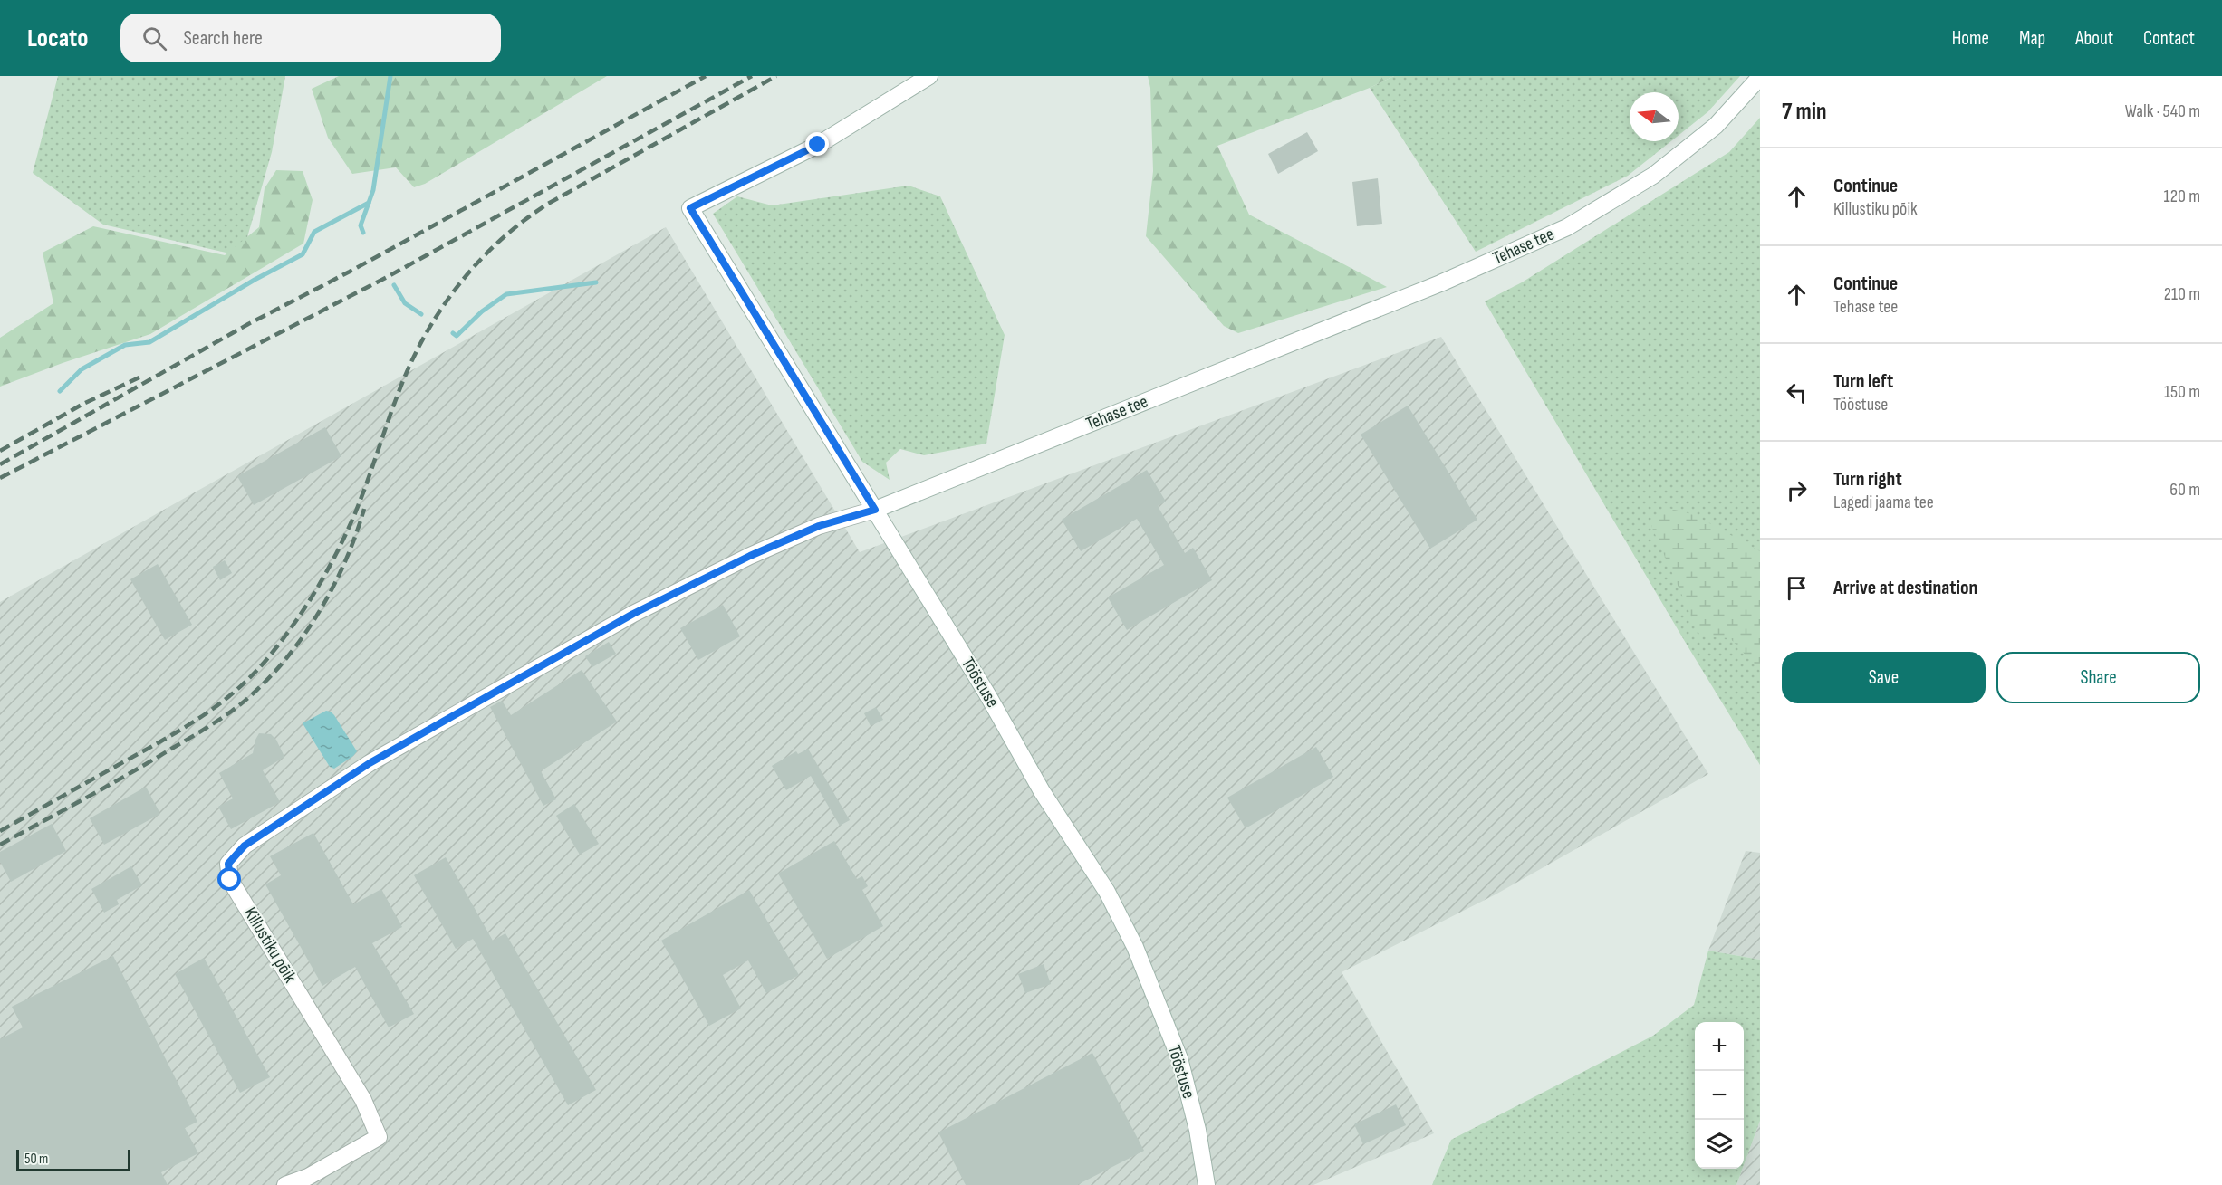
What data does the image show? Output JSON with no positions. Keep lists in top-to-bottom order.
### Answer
{
  "streets": {
    "street": ["Tehase tee", "Tööstuse", "Killustiku põik"]
  },
  "crossings": [
    ["Tehase tee", "Tööstuse"],
    ["Tehase tee", "Killustiku põik"]
  ],
  "scale_bar": "50 m",
  "north": "left",
  "page": {
    "header": "Locato",
    "search": "Search here",
    "nav": [
      "Home",
      "Map",
      "About",
      "Contact"
    ],
    "heading": ["7 min", "Walk · 540 m"],
    "list": [
      ["Continue", "Killustiku põik", "120 m"],
      ["Continue", "Tehase tee", "210 m"],
      ["Turn left", "Tööstuse", "150 m"],
      ["Turn right", "Lagedi jaama tee", "60 m"],
      "Arrive at destination"
    ],
    "buttons": ["Save", "Share"],
    "map_buttons": ["+", "−"],
    "scale": "50 m"
  }
}
